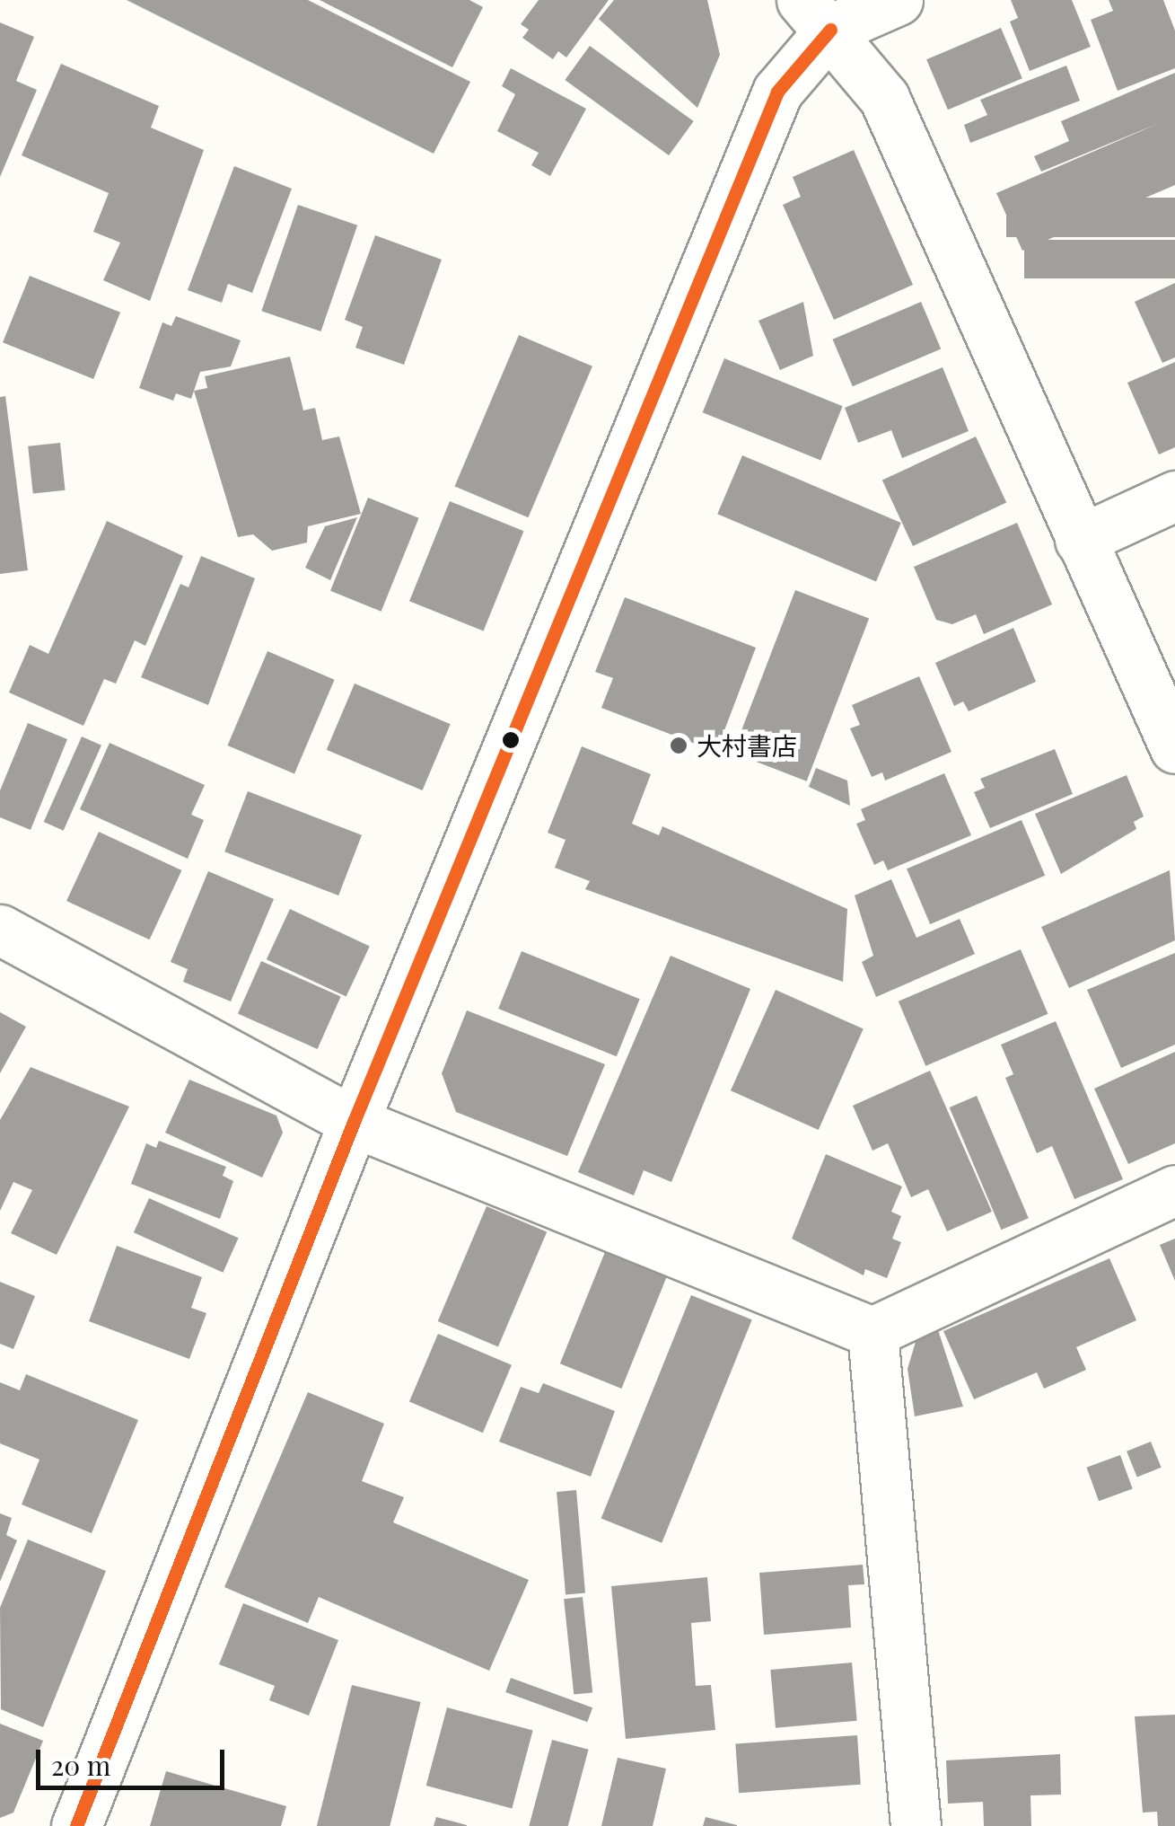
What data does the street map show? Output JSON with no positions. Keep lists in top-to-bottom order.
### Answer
{
  "places": ["大村書店"],
  "scale_bar": "20 m"
}
